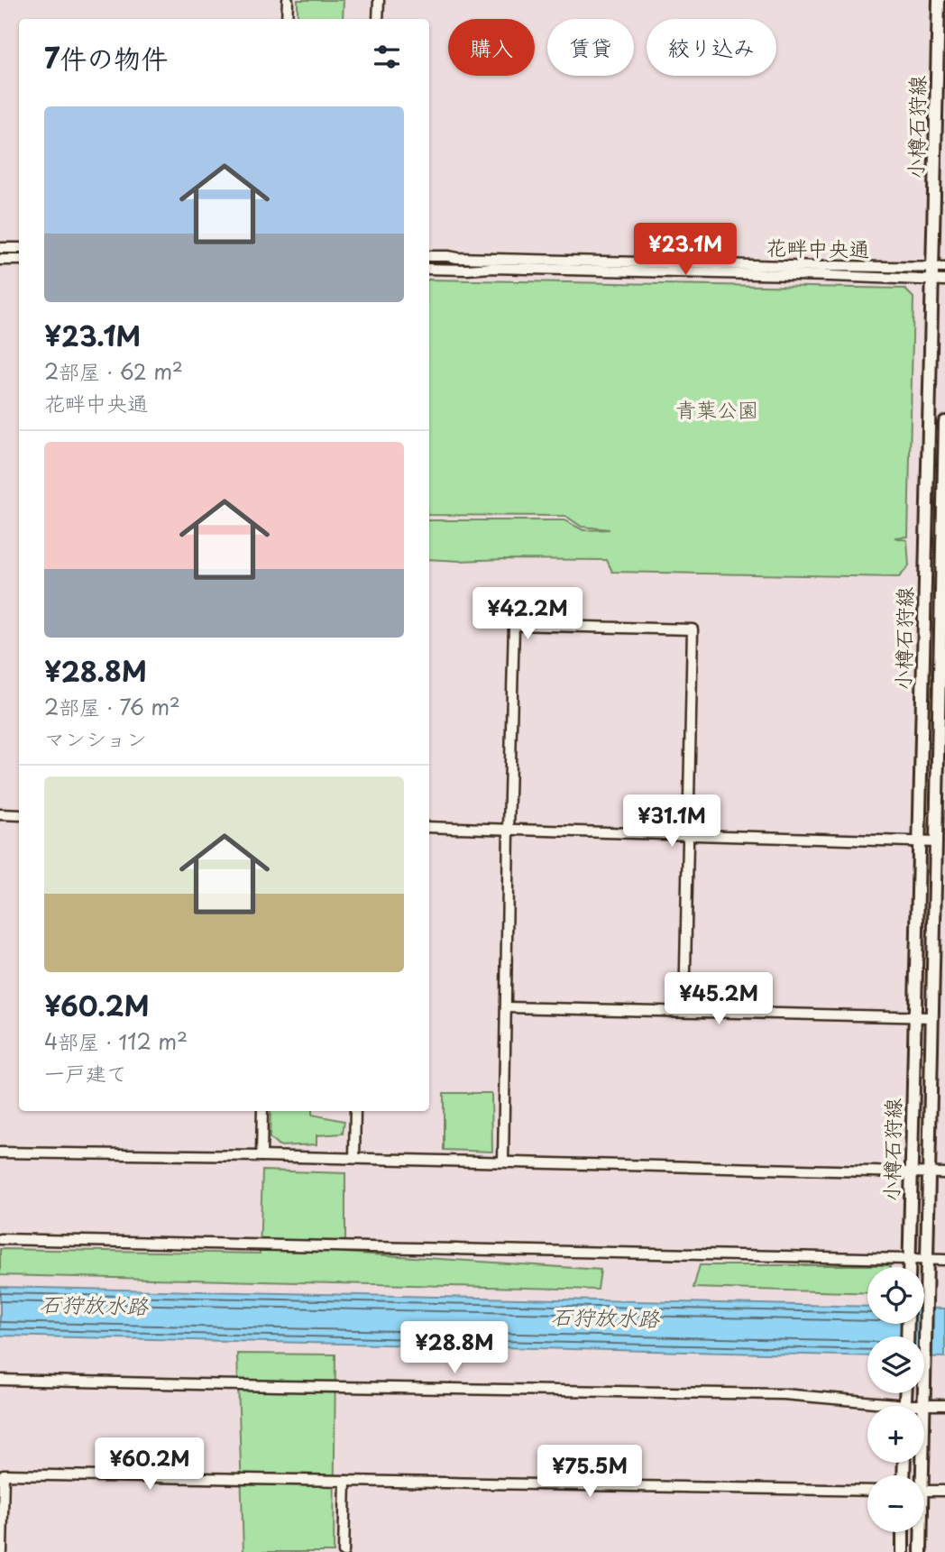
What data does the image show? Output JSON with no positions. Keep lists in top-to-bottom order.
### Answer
{
  "streets": {
    "main road": ["小樽石狩線"],
    "street": ["花畔中央通"]
  },
  "crossings": [
    ["小樽石狩線", "花畔中央通"]
  ],
  "water": ["石狩放水路"],
  "parks": ["青葉公園"],
  "page": {
    "chip": ["購入", "賃貸", "絞り込み"],
    "heading": "7件の物件",
    "list": [
      {
        "name": "¥23.1M",
        "note": "2部屋 · 62 m² · 花畔中央通"
      },
      {
        "name": "¥28.8M",
        "note": "2部屋 · 76 m² · マンション"
      },
      {
        "name": "¥60.2M",
        "note": "4部屋 · 112 m² · 一戸建て"
      }
    ],
    "price": [
      "¥23.1M",
      "¥42.2M",
      "¥31.1M",
      "¥45.2M",
      "¥28.8M",
      "¥60.2M",
      "¥75.5M"
    ],
    "map_buttons": ["+", "−"]
  }
}
